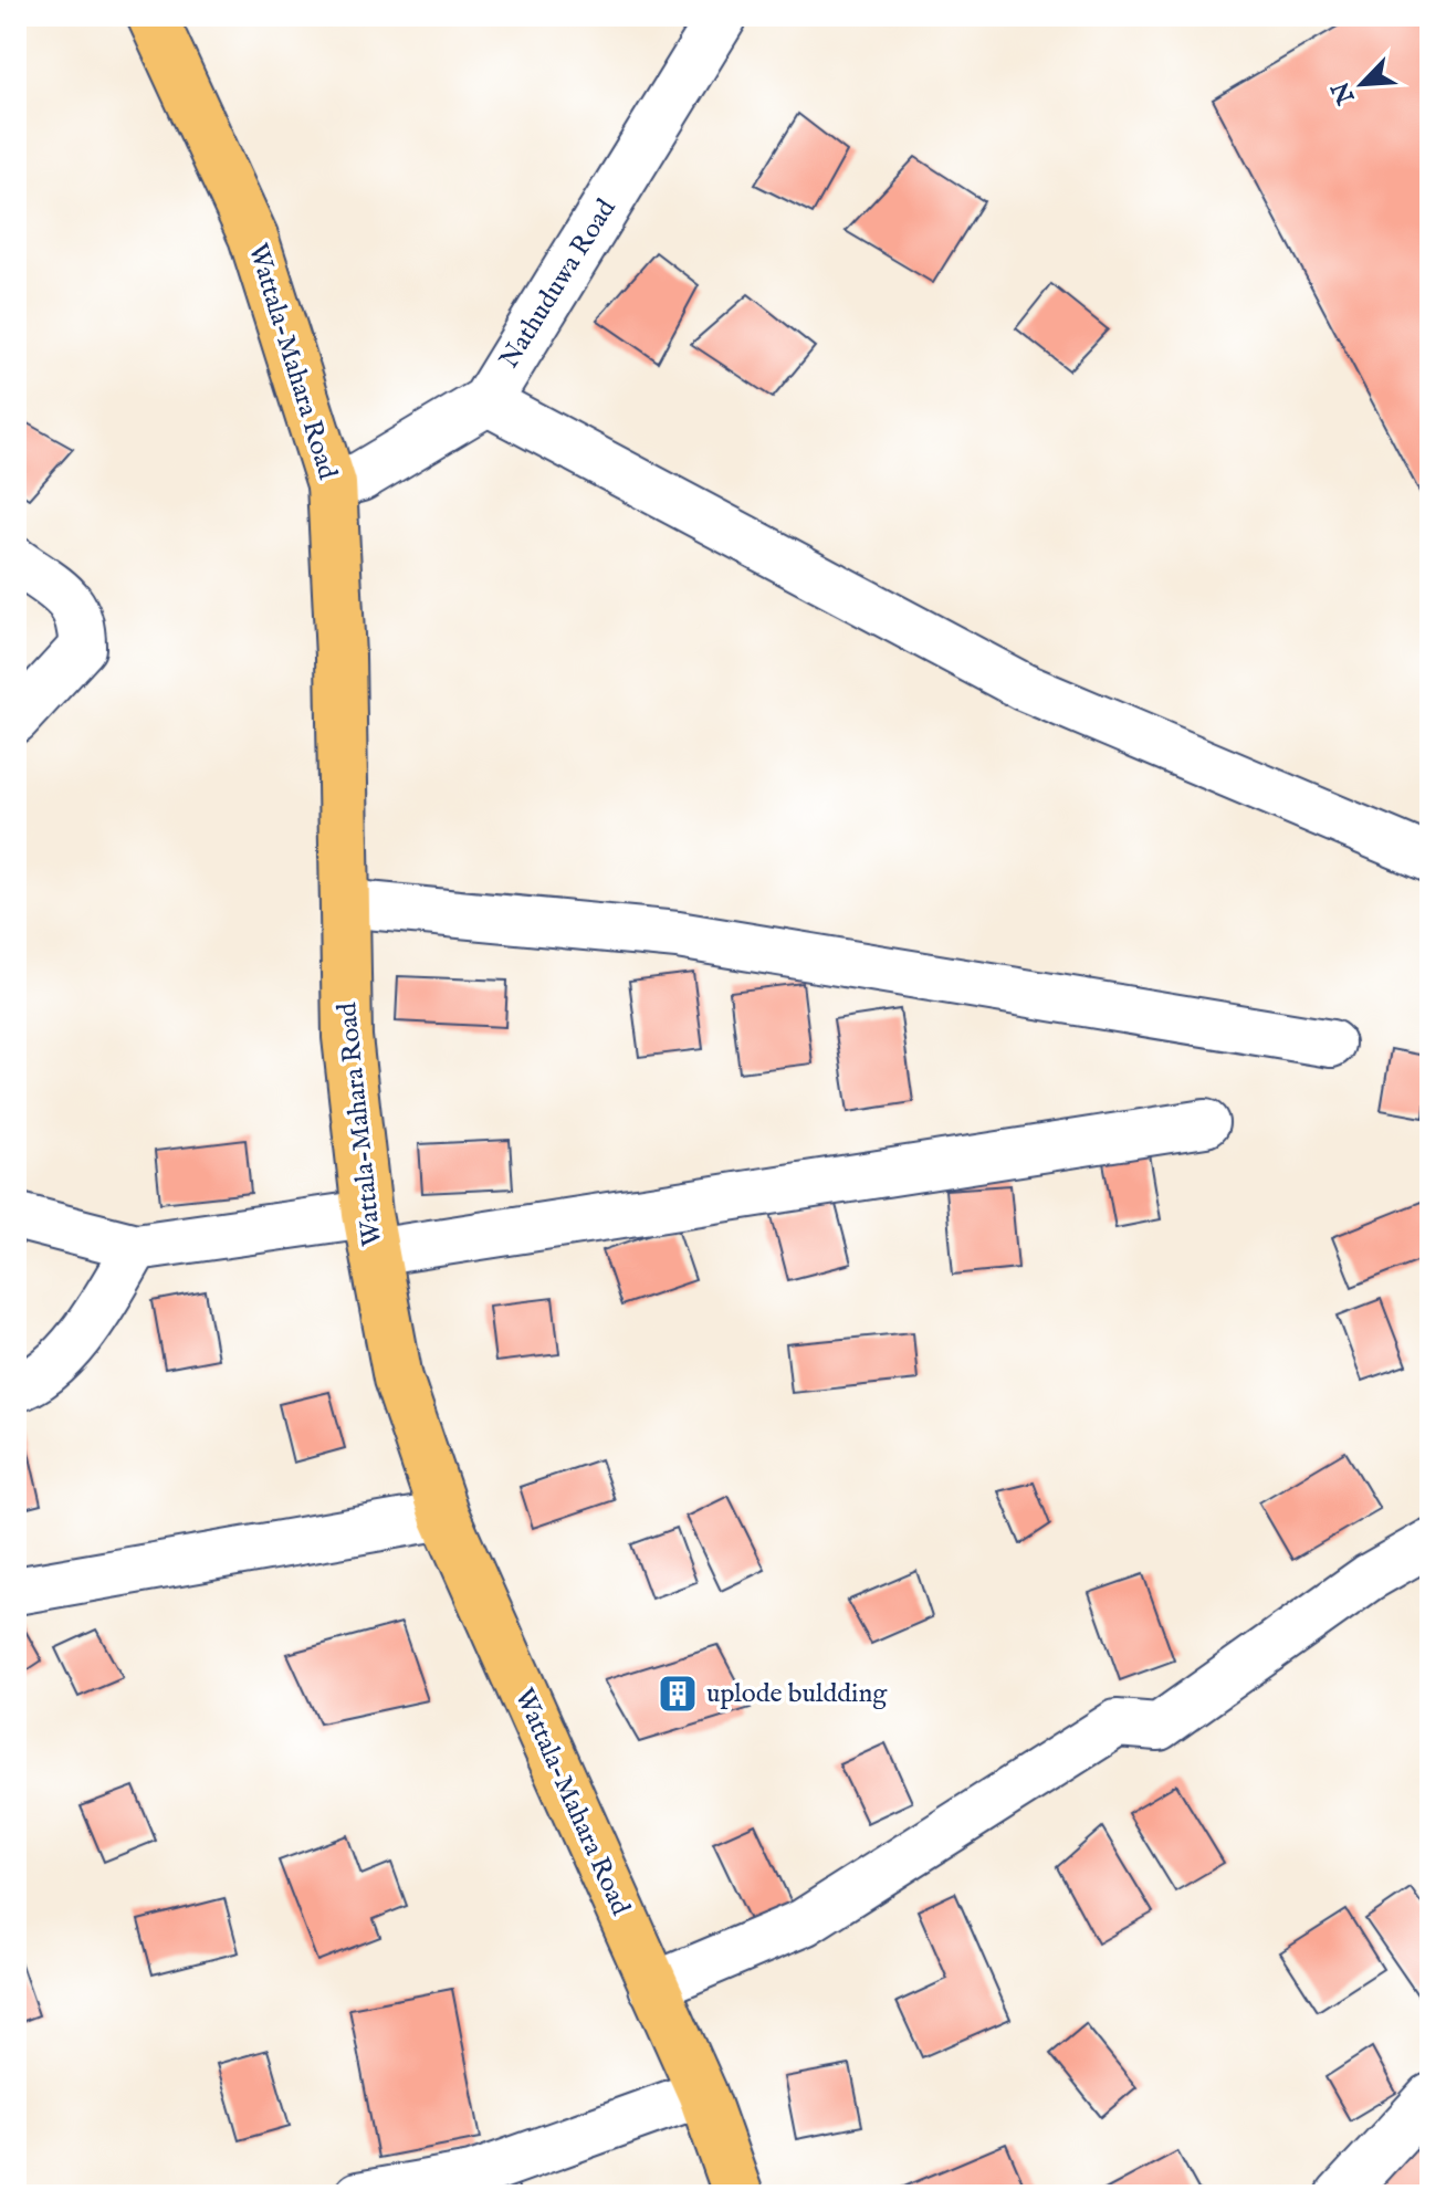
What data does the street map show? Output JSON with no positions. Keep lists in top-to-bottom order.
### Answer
{
  "streets": {
    "main road": ["Wattala-Mahara Road"],
    "street": ["Nathuduwa Road"]
  },
  "crossings": [
    ["Nathuduwa Road", "Wattala-Mahara Road"]
  ],
  "places": {
    "building": ["uplode buldding"]
  },
  "north": "bottom left"
}
